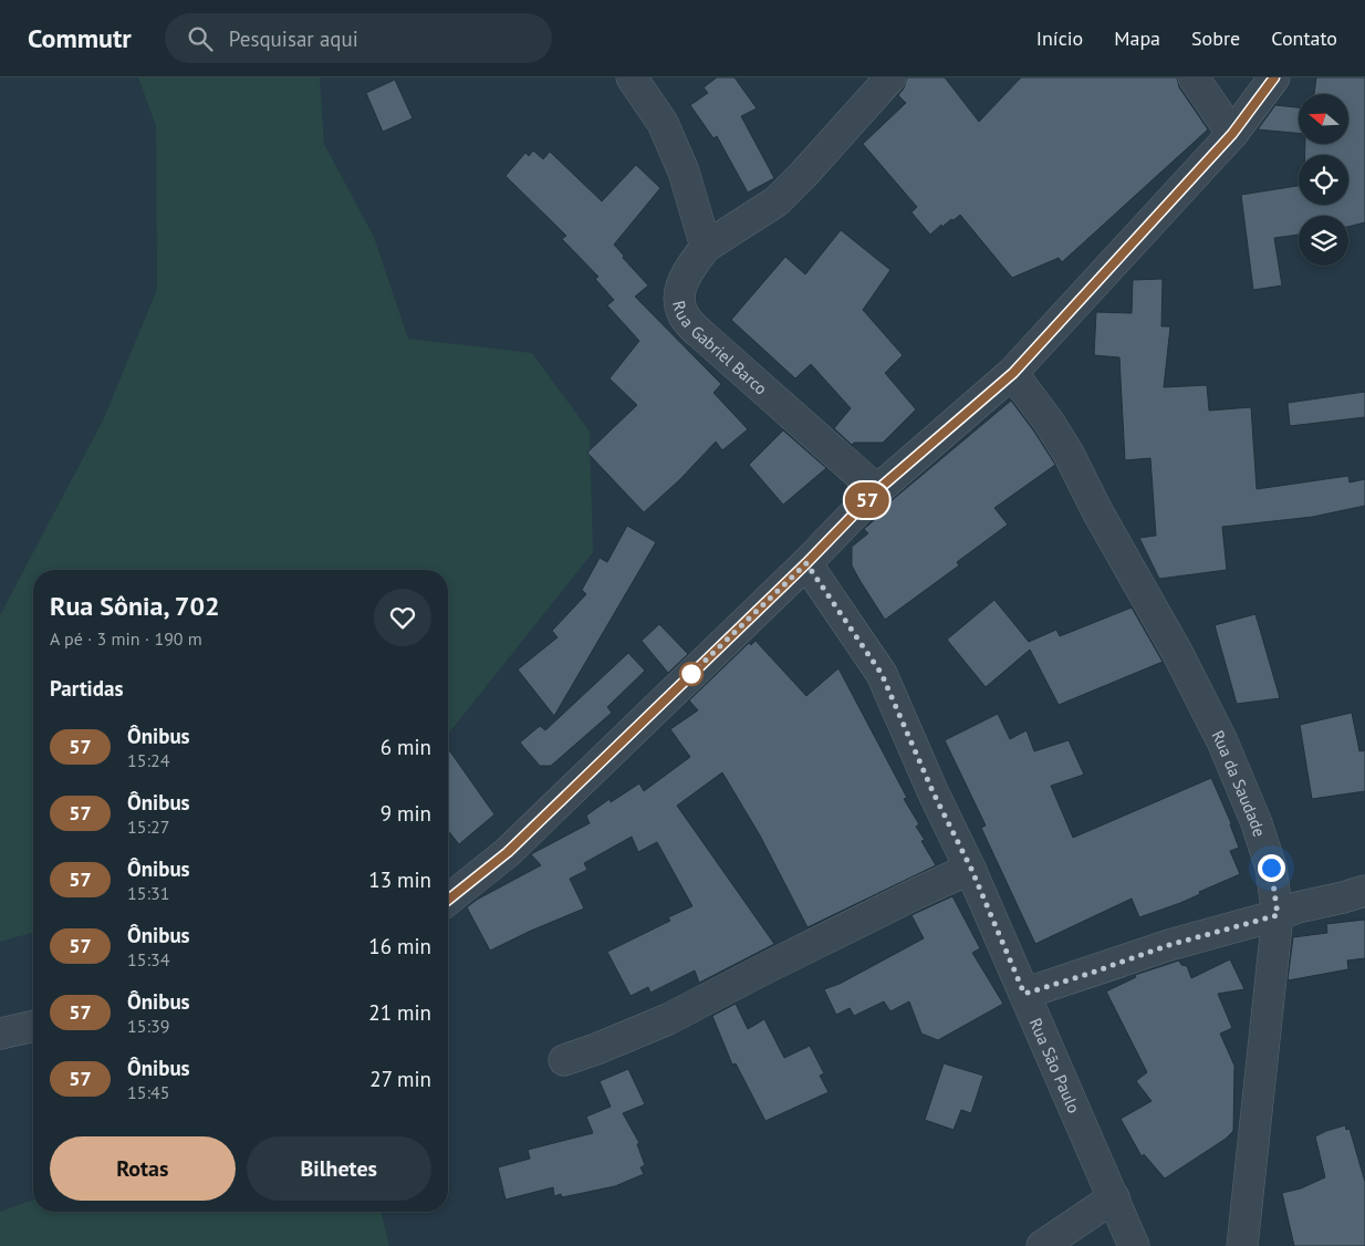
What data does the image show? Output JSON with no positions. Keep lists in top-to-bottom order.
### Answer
{
  "streets": {
    "street": ["Rua Gabriel Barco", "Rua da Saudade", "Rua São Paulo"]
  },
  "lines": ["bus line 57"],
  "north": "left",
  "page": {
    "header": "Commutr",
    "search": "Pesquisar aqui",
    "nav": [
      "Início",
      "Mapa",
      "Sobre",
      "Contato"
    ],
    "on_map": "57",
    "heading": [
      ["Rua Sônia, 702", "A pé · 3 min · 190 m"],
      "Partidas"
    ],
    "list": [
      {
        "mark": "57",
        "name": "Ônibus",
        "note": "15:24",
        "value": "6 min"
      },
      {
        "mark": "57",
        "name": "Ônibus",
        "note": "15:27",
        "value": "9 min"
      },
      {
        "mark": "57",
        "name": "Ônibus",
        "note": "15:31",
        "value": "13 min"
      },
      {
        "mark": "57",
        "name": "Ônibus",
        "note": "15:34",
        "value": "16 min"
      },
      {
        "mark": "57",
        "name": "Ônibus",
        "note": "15:39",
        "value": "21 min"
      },
      {
        "mark": "57",
        "name": "Ônibus",
        "note": "15:45",
        "value": "27 min"
      }
    ],
    "buttons": ["Rotas", "Bilhetes"]
  }
}
